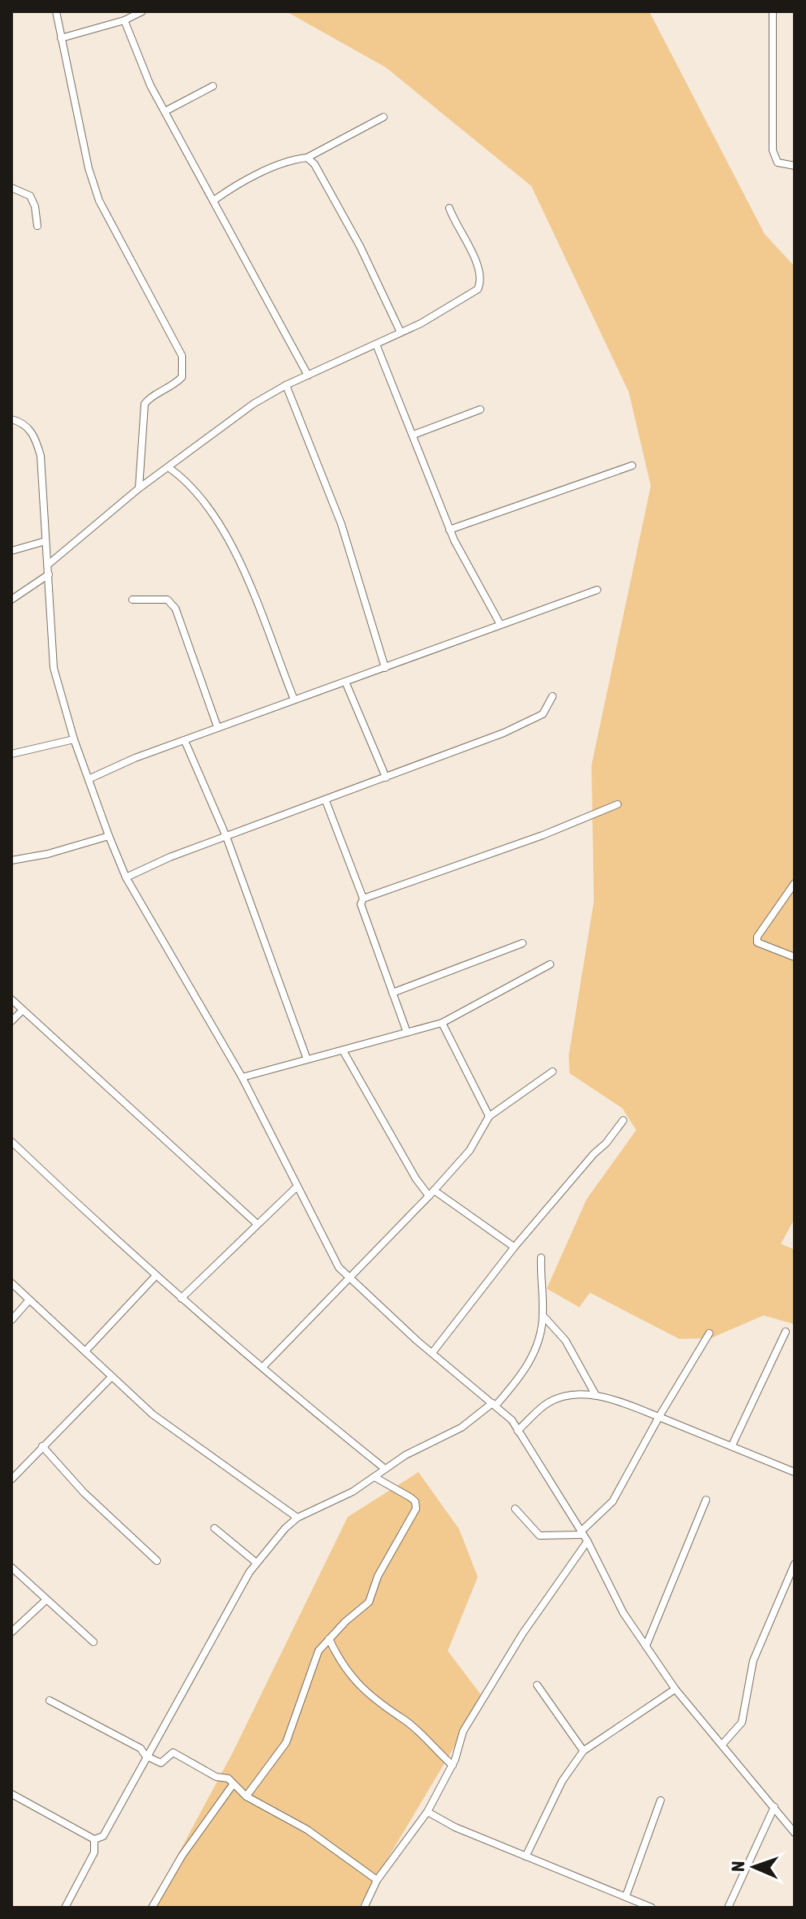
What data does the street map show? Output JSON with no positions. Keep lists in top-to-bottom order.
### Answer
{
  "north": "left"
}
